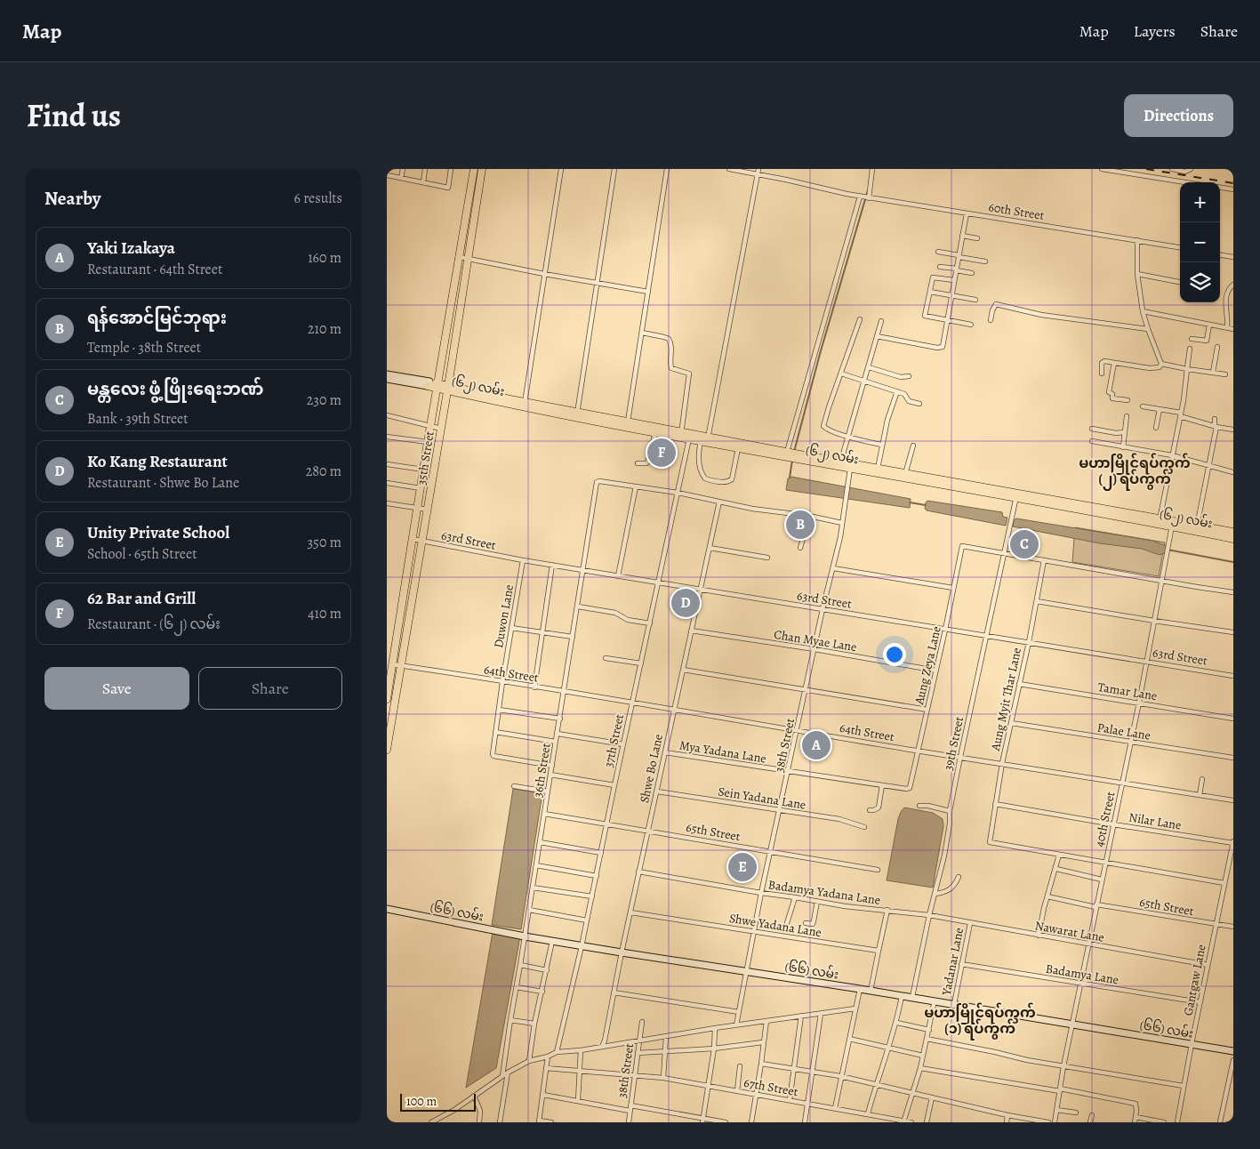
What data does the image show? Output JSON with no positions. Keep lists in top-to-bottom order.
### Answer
{
  "streets": {
    "main road": ["(၆၂) လမ်း", "35th Street"],
    "street": [
      "60th Street",
      "63rd Street",
      "Duwon Lane",
      "Chan Myae Lane",
      "Aung Zeya Lane",
      "64th Street",
      "Tamar Lane",
      "Aung Myit Thar Lane",
      "Palae Lane",
      "37th Street",
      "39th Street",
      "38th Street",
      "Mya Yadana Lane",
      "Shwe Bo Lane",
      "36th Street",
      "Sein Yadana Lane",
      "40th Street",
      "Nilar Lane",
      "65th Street",
      "Badamya Yadana Lane",
      "(၆၆) လမ်း",
      "Shwe Yadana Lane",
      "Nawarat Lane",
      "Yadanar Lane",
      "Badamya Lane",
      "Gantgaw Lane",
      "67th Street"
    ]
  },
  "crossings": [
    ["(၆၂) လမ်း", "35th Street"],
    ["(၆၂) လမ်း", "37th Street"],
    ["(၆၂) လမ်း", "39th Street"],
    ["(၆၂) လမ်း", "38th Street"],
    ["(၆၂) လမ်း", "40th Street"],
    ["35th Street", "63rd Street"],
    ["35th Street", "64th Street"],
    ["63rd Street", "Duwon Lane"],
    ["63rd Street", "Aung Zeya Lane"],
    ["63rd Street", "Aung Myit Thar Lane"],
    ["63rd Street", "37th Street"],
    ["63rd Street", "39th Street"],
    ["63rd Street", "38th Street"],
    ["63rd Street", "Shwe Bo Lane"],
    ["63rd Street", "36th Street"],
    ["63rd Street", "40th Street"],
    ["Duwon Lane", "64th Street"],
    ["Duwon Lane", "36th Street"],
    ["Chan Myae Lane", "Aung Zeya Lane"],
    ["Chan Myae Lane", "38th Street"],
    ["Chan Myae Lane", "Shwe Bo Lane"],
    ["Aung Zeya Lane", "64th Street"],
    ["Aung Zeya Lane", "39th Street"],
    ["Aung Zeya Lane", "Mya Yadana Lane"],
    ["64th Street", "Aung Myit Thar Lane"],
    ["64th Street", "37th Street"],
    ["64th Street", "39th Street"],
    ["64th Street", "38th Street"],
    ["64th Street", "Shwe Bo Lane"],
    ["64th Street", "36th Street"],
    ["64th Street", "40th Street"],
    ["Tamar Lane", "Aung Myit Thar Lane"],
    ["Tamar Lane", "40th Street"],
    ["Aung Myit Thar Lane", "Palae Lane"],
    ["Aung Myit Thar Lane", "Nilar Lane"],
    ["Palae Lane", "40th Street"],
    ["37th Street", "65th Street"],
    ["37th Street", "(၆၆) လမ်း"],
    ["39th Street", "Badamya Yadana Lane"],
    ["39th Street", "(၆၆) လမ်း"],
    ["39th Street", "Nawarat Lane"],
    ["38th Street", "Mya Yadana Lane"],
    ["38th Street", "Sein Yadana Lane"],
    ["38th Street", "65th Street"],
    ["38th Street", "Badamya Yadana Lane"],
    ["38th Street", "(၆၆) လမ်း"],
    ["38th Street", "Shwe Yadana Lane"],
    ["38th Street", "67th Street"],
    ["Mya Yadana Lane", "Shwe Bo Lane"],
    ["Shwe Bo Lane", "Sein Yadana Lane"],
    ["Shwe Bo Lane", "65th Street"],
    ["Shwe Bo Lane", "Badamya Yadana Lane"],
    ["Shwe Bo Lane", "(၆၆) လမ်း"],
    ["Shwe Bo Lane", "Shwe Yadana Lane"],
    ["36th Street", "65th Street"],
    ["36th Street", "(၆၆) လမ်း"],
    ["40th Street", "Nilar Lane"],
    ["40th Street", "65th Street"],
    ["40th Street", "(၆၆) လမ်း"],
    ["40th Street", "Nawarat Lane"],
    ["40th Street", "Badamya Lane"],
    ["Nilar Lane", "Gantgaw Lane"],
    ["65th Street", "Gantgaw Lane"],
    ["Badamya Yadana Lane", "Nawarat Lane"],
    ["(၆၆) လမ်း", "Yadanar Lane"],
    ["(၆၆) လမ်း", "Gantgaw Lane"],
    ["Nawarat Lane", "Yadanar Lane"],
    ["Nawarat Lane", "Gantgaw Lane"],
    ["Yadanar Lane", "Badamya Lane"],
    ["Badamya Lane", "Gantgaw Lane"]
  ],
  "districts": ["မဟာမြိုင်ရပ်ကွက် (၂) ရပ်ကွက်", "မဟာမြိုင်ရပ်ကွက် (၁) ရပ်ကွက်"],
  "scale_bar": "100 m",
  "page": {
    "header": "Map",
    "nav": ["Map", "Layers", "Share"],
    "title": "Find us",
    "buttons": [
      "Directions",
      ["Save", "Share"]
    ],
    "heading": ["Nearby", "6 results"],
    "map_buttons": ["+", "−"],
    "list": [
      {
        "mark": "A",
        "name": "Yaki Izakaya",
        "note": "Restaurant · 64th Street",
        "value": "160 m"
      },
      {
        "mark": "B",
        "name": "ရန်အောင်မြင်ဘုရား",
        "note": "Temple · 38th Street",
        "value": "210 m"
      },
      {
        "mark": "C",
        "name": "မန္တလေး ဖွံ့ဖြိုးရေးဘဏ်",
        "note": "Bank · 39th Street",
        "value": "230 m"
      },
      {
        "mark": "D",
        "name": "Ko Kang Restaurant",
        "note": "Restaurant · Shwe Bo Lane",
        "value": "280 m"
      },
      {
        "mark": "E",
        "name": "Unity Private School",
        "note": "School · 65th Street",
        "value": "350 m"
      },
      {
        "mark": "F",
        "name": "62 Bar and Grill",
        "note": "Restaurant · (၆၂) လမ်း",
        "value": "410 m"
      }
    ],
    "pins": [
      "F",
      "B",
      "C",
      "D",
      "A",
      "E"
    ],
    "scale": "100 m"
  }
}
